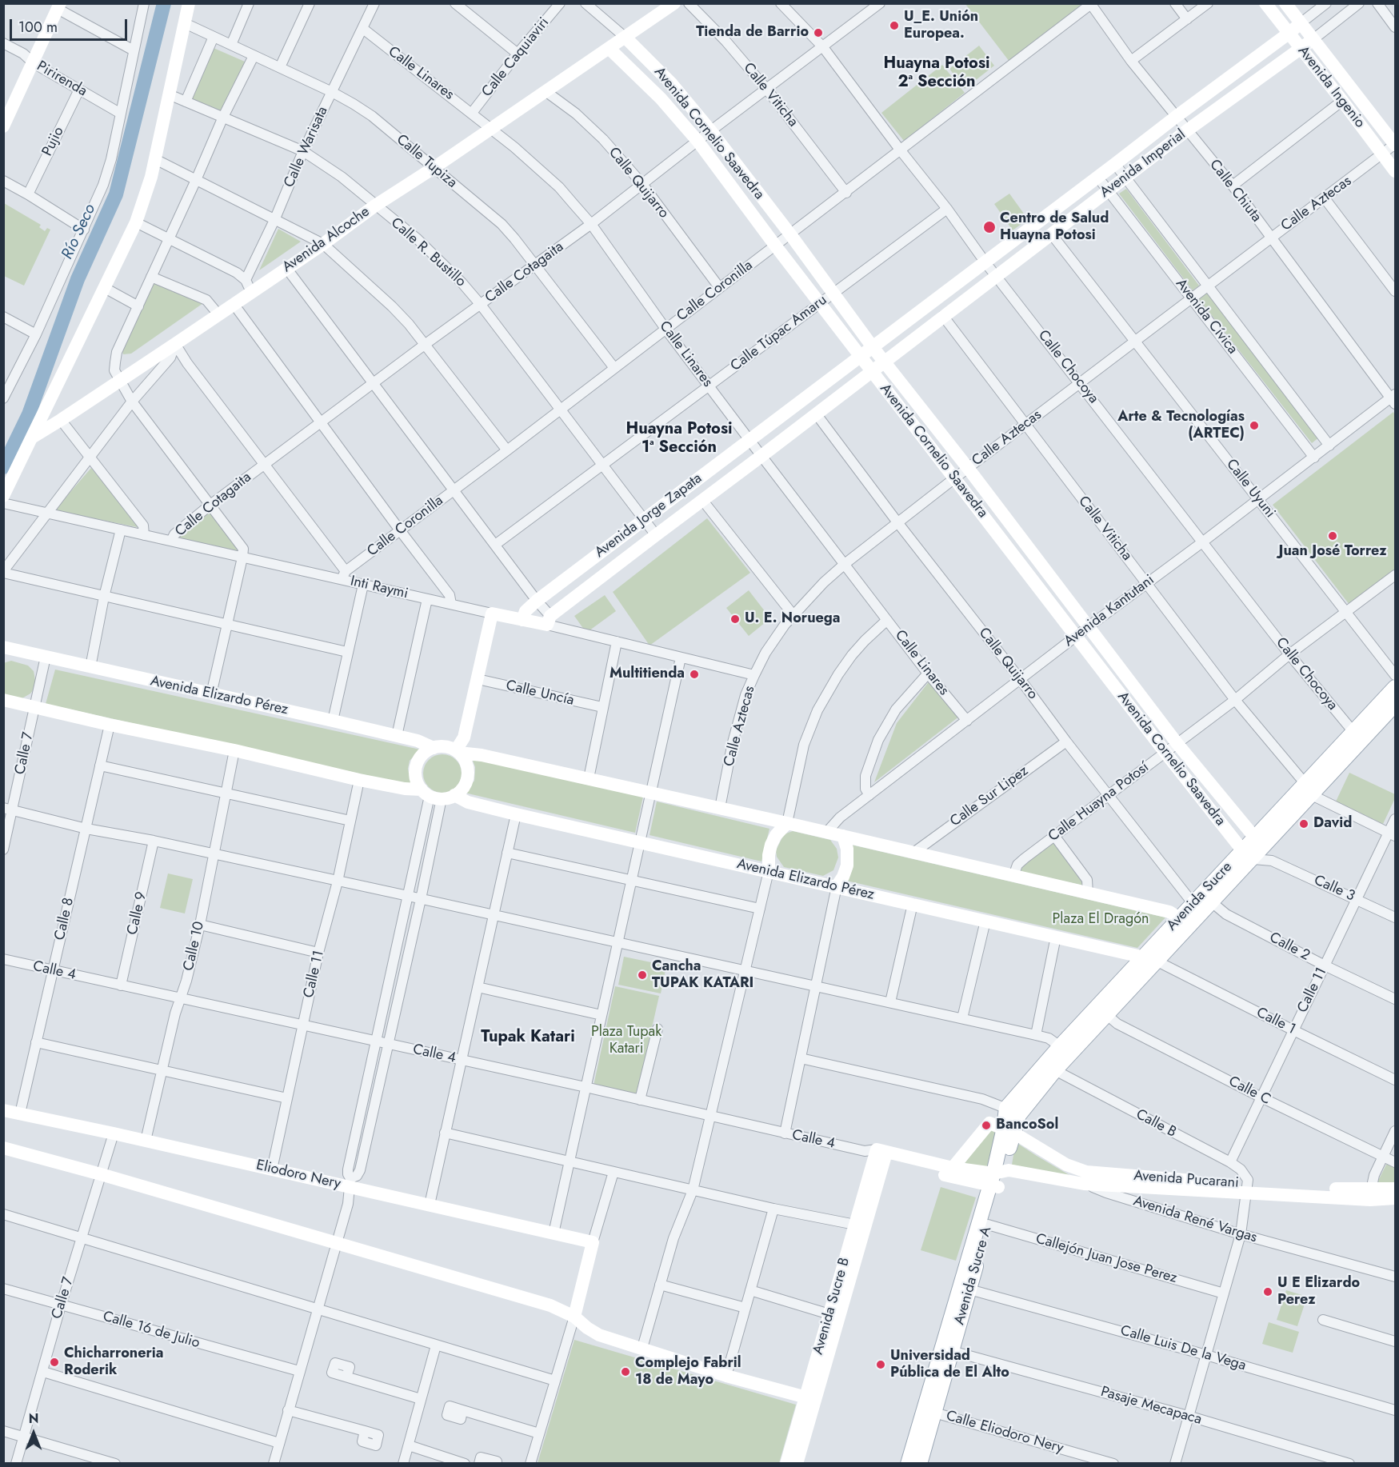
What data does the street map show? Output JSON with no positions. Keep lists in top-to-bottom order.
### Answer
{
  "streets": {
    "main road": ["Avenida Sucre", "Avenida Sucre A"],
    "street": [
      "Calle Caquiaviri",
      "Calle Linares",
      "Pirirenda",
      "Avenida Ingenio",
      "Calle Viticha",
      "Avenida Cornelio Saavedra",
      "Pujio",
      "Calle Warisata",
      "Calle Tupiza",
      "Avenida Imperial",
      "Calle Quijarro",
      "Calle Chiuta",
      "Calle Aztecas",
      "Avenida Alcoche",
      "Calle R. Bustillo",
      "Calle Cotagaita",
      "Calle Coronilla",
      "Avenida Cívica",
      "Calle Túpac Amaru",
      "Calle Chocoya",
      "Calle Uyuni",
      "Avenida Jorge Zapata",
      "Inti Raymi",
      "Avenida Kantutani",
      "Calle Uncía",
      "Avenida Elizardo Pérez",
      "Calle 7",
      "Calle Sur Lipez",
      "Calle Huayna Potosí",
      "Calle 3",
      "Calle 9",
      "Calle 8",
      "Calle 10",
      "Calle 2",
      "Calle 4",
      "Calle 11",
      "Calle 1",
      "Calle C",
      "Calle B",
      "Eliodoro Nery",
      "Avenida Pucarani",
      "Avenida René Vargas",
      "Callejón Juan Jose Perez",
      "Avenida Sucre B",
      "Calle 16 de Julio",
      "Calle Luis De la Vega",
      "Pasaje Mecapaca",
      "Calle Eliodoro Nery"
    ]
  },
  "crossings": [
    ["Calle Caquiaviri", "Calle Linares"],
    ["Calle Linares", "Calle Warisata"],
    ["Calle Linares", "Calle Aztecas"],
    ["Calle Linares", "Avenida Alcoche"],
    ["Calle Linares", "Calle Cotagaita"],
    ["Calle Linares", "Calle Coronilla"],
    ["Calle Linares", "Calle Túpac Amaru"],
    ["Calle Linares", "Avenida Jorge Zapata"],
    ["Calle Linares", "Avenida Kantutani"],
    ["Pirirenda", "Pujio"],
    ["Avenida Ingenio", "Avenida Imperial"],
    ["Avenida Ingenio", "Calle Aztecas"],
    ["Calle Viticha", "Avenida Imperial"],
    ["Calle Viticha", "Calle Aztecas"],
    ["Calle Viticha", "Calle Cotagaita"],
    ["Calle Viticha", "Calle Coronilla"],
    ["Calle Viticha", "Avenida Kantutani"],
    ["Calle Viticha", "Calle Huayna Potosí"],
    ["Calle Viticha", "Avenida Sucre"],
    ["Avenida Cornelio Saavedra", "Avenida Imperial"],
    ["Avenida Cornelio Saavedra", "Calle Aztecas"],
    ["Avenida Cornelio Saavedra", "Avenida Alcoche"],
    ["Avenida Cornelio Saavedra", "Calle Cotagaita"],
    ["Avenida Cornelio Saavedra", "Calle Coronilla"],
    ["Avenida Cornelio Saavedra", "Calle Túpac Amaru"],
    ["Avenida Cornelio Saavedra", "Avenida Jorge Zapata"],
    ["Avenida Cornelio Saavedra", "Avenida Kantutani"],
    ["Avenida Cornelio Saavedra", "Calle Huayna Potosí"],
    ["Avenida Cornelio Saavedra", "Calle 3"],
    ["Avenida Cornelio Saavedra", "Avenida Sucre"],
    ["Calle Warisata", "Calle Tupiza"],
    ["Calle Warisata", "Calle R. Bustillo"],
    ["Calle Tupiza", "Avenida Alcoche"],
    ["Calle Tupiza", "Calle Cotagaita"],
    ["Calle Tupiza", "Calle Coronilla"],
    ["Avenida Imperial", "Calle Chiuta"],
    ["Avenida Imperial", "Avenida Cívica"],
    ["Avenida Imperial", "Calle Chocoya"],
    ["Avenida Imperial", "Calle Uyuni"],
    ["Avenida Imperial", "Avenida Jorge Zapata"],
    ["Calle Quijarro", "Calle Aztecas"],
    ["Calle Quijarro", "Avenida Alcoche"],
    ["Calle Quijarro", "Calle Cotagaita"],
    ["Calle Quijarro", "Calle Coronilla"],
    ["Calle Quijarro", "Avenida Jorge Zapata"],
    ["Calle Quijarro", "Avenida Kantutani"],
    ["Calle Quijarro", "Calle Sur Lipez"],
    ["Calle Quijarro", "Calle Huayna Potosí"],
    ["Calle Quijarro", "Avenida Sucre"],
    ["Calle Chiuta", "Calle Aztecas"],
    ["Calle Chiuta", "Calle Coronilla"],
    ["Calle Chiuta", "Avenida Kantutani"],
    ["Calle Aztecas", "Avenida Cívica"],
    ["Calle Aztecas", "Calle Chocoya"],
    ["Calle Aztecas", "Calle Uyuni"],
    ["Calle Aztecas", "Inti Raymi"],
    ["Avenida Alcoche", "Calle R. Bustillo"],
    ["Calle R. Bustillo", "Calle Cotagaita"],
    ["Calle R. Bustillo", "Calle Coronilla"],
    ["Calle R. Bustillo", "Calle Túpac Amaru"],
    ["Calle R. Bustillo", "Avenida Jorge Zapata"],
    ["Calle Cotagaita", "Calle Chocoya"],
    ["Calle Cotagaita", "Inti Raymi"],
    ["Calle Coronilla", "Calle Chocoya"],
    ["Calle Coronilla", "Inti Raymi"],
    ["Avenida Cívica", "Avenida Kantutani"],
    ["Calle Túpac Amaru", "Calle Chocoya"],
    ["Calle Chocoya", "Avenida Kantutani"],
    ["Calle Chocoya", "Calle Huayna Potosí"],
    ["Calle Chocoya", "Avenida Sucre"],
    ["Calle Uyuni", "Avenida Kantutani"],
    ["Calle Uyuni", "Calle Huayna Potosí"],
    ["Avenida Jorge Zapata", "Inti Raymi"],
    ["Avenida Elizardo Pérez", "Calle 7"],
    ["Avenida Elizardo Pérez", "Avenida Sucre"],
    ["Avenida Elizardo Pérez", "Calle 8"],
    ["Avenida Elizardo Pérez", "Calle 10"],
    ["Avenida Elizardo Pérez", "Calle 11"],
    ["Avenida Elizardo Pérez", "Calle 1"],
    ["Calle 7", "Eliodoro Nery"],
    ["Calle 7", "Calle 16 de Julio"],
    ["Calle 3", "Avenida Sucre"],
    ["Calle 3", "Calle 11"],
    ["Avenida Sucre", "Calle 2"],
    ["Avenida Sucre", "Calle 1"],
    ["Avenida Sucre", "Calle C"],
    ["Avenida Sucre", "Calle B"],
    ["Calle 9", "Calle 4"],
    ["Calle 8", "Calle 4"],
    ["Calle 8", "Eliodoro Nery"],
    ["Calle 10", "Calle 4"],
    ["Calle 10", "Eliodoro Nery"],
    ["Calle 2", "Calle 11"],
    ["Calle 4", "Calle 11"],
    ["Calle 4", "Avenida René Vargas"],
    ["Calle 4", "Avenida Sucre B"],
    ["Calle 11", "Calle 1"],
    ["Calle 11", "Calle C"],
    ["Calle 11", "Calle B"],
    ["Calle 11", "Eliodoro Nery"],
    ["Calle B", "Avenida Pucarani"],
    ["Avenida Pucarani", "Avenida René Vargas"],
    ["Avenida René Vargas", "Avenida Sucre A"],
    ["Avenida René Vargas", "Avenida Sucre B"],
    ["Callejón Juan Jose Perez", "Avenida Sucre A"],
    ["Avenida Sucre A", "Calle Luis De la Vega"],
    ["Avenida Sucre A", "Pasaje Mecapaca"],
    ["Avenida Sucre A", "Calle Eliodoro Nery"]
  ],
  "districts": ["Huayna Potosi 2ª Sección", "Huayna Potosi 1ª Sección", "Tupak Katari"],
  "water": ["Río Seco"],
  "parks": ["Plaza El Dragón", "Plaza Tupak Katari"],
  "places": [
    "U_E. Unión Europea.",
    "Tienda de Barrio",
    "Centro de Salud Huayna Potosi",
    "Arte & Tecnologías (ARTEC)",
    "Juan José Torrez",
    "U. E. Noruega",
    "Multitienda",
    "David",
    "Cancha TUPAK KATARI",
    "BancoSol",
    "U E Elizardo Perez",
    "Chicharroneria Roderik",
    "Universidad Pública de El Alto",
    "Complejo Fabril 18 de Mayo"
  ],
  "scale_bar": "100 m",
  "north": "top"
}
